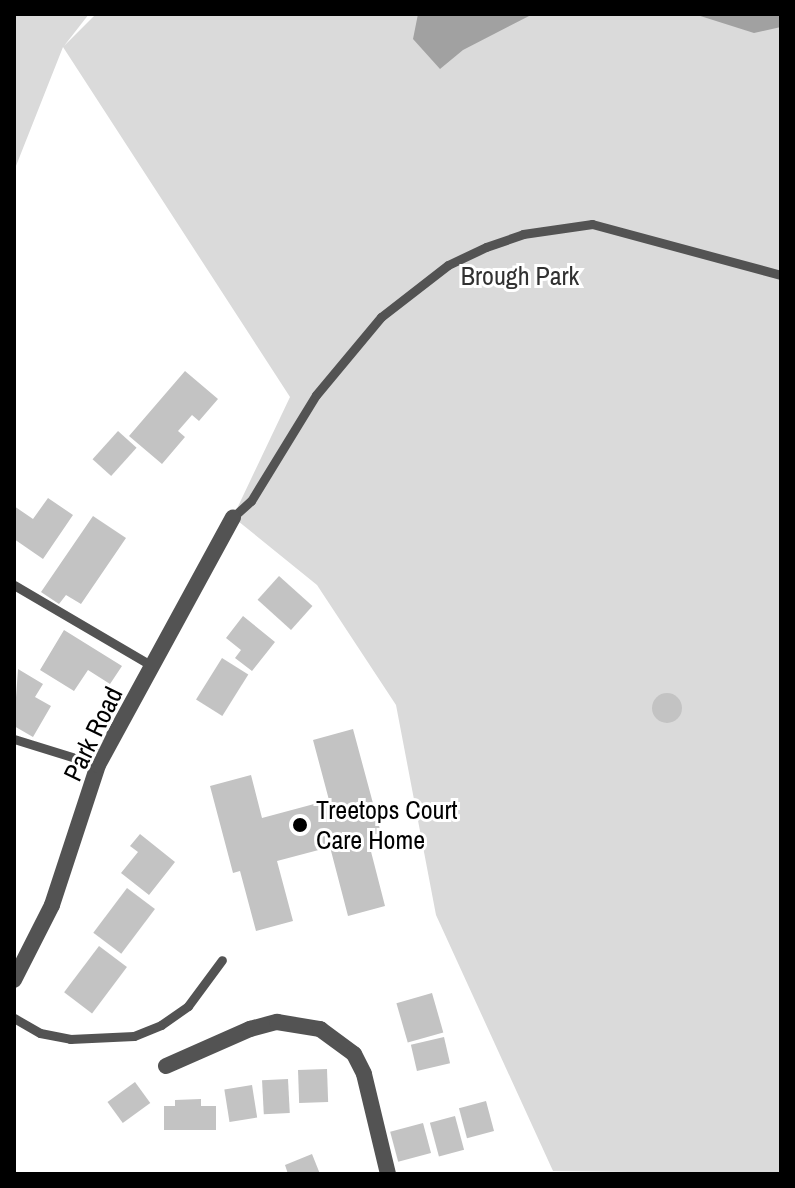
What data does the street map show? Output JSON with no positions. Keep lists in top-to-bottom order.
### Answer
{
  "streets": {
    "street": ["Park Road"]
  },
  "parks": ["Brough Park"],
  "places": ["Treetops Court Care Home"]
}
